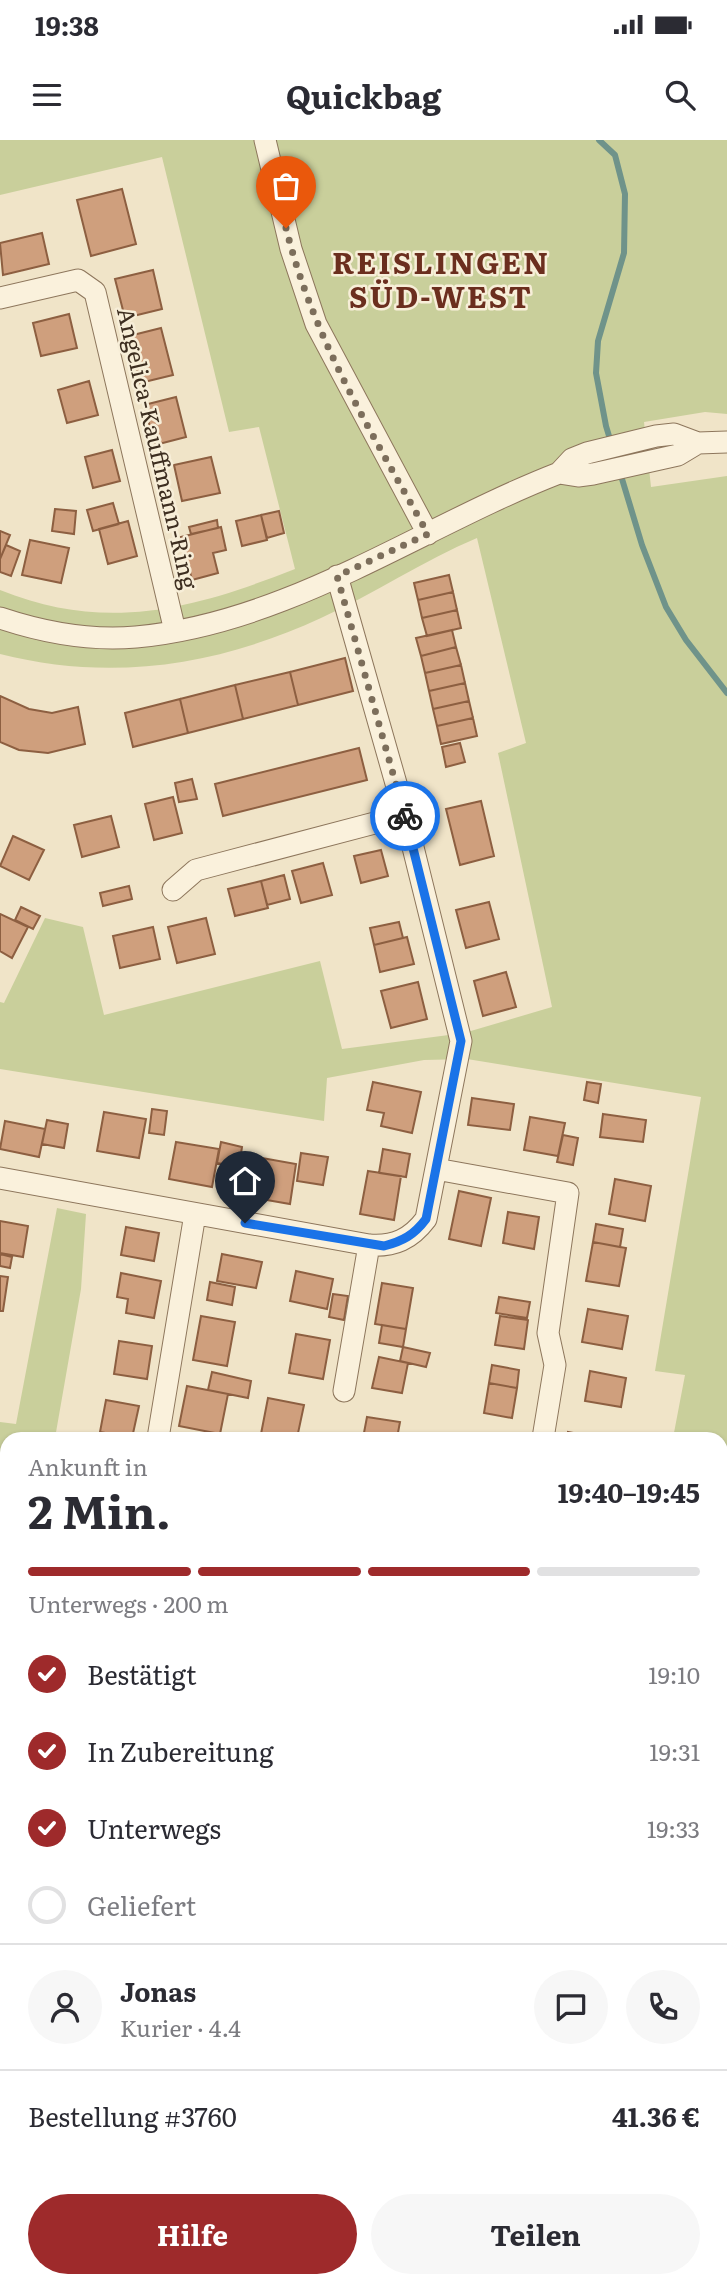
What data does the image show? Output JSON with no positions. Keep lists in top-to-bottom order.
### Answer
{
  "streets": {
    "street": ["Angelica-Kauffmann-Ring"]
  },
  "districts": ["REISLINGEN SÜD-WEST"],
  "page": {
    "status": "19:38",
    "header": "Quickbag",
    "heading": ["2 Min.", "Ankunft in", "19:40–19:45"],
    "panel": [
      "Jonas",
      "Kurier · 4.4",
      "Bestellung #3760",
      "41.36 €"
    ],
    "bar": "Unterwegs · 200 m",
    "list": [
      ["Bestätigt", "19:10"],
      ["In Zubereitung", "19:31"],
      ["Unterwegs", "19:33"],
      "Geliefert"
    ],
    "buttons": ["Hilfe", "Teilen"]
  }
}
